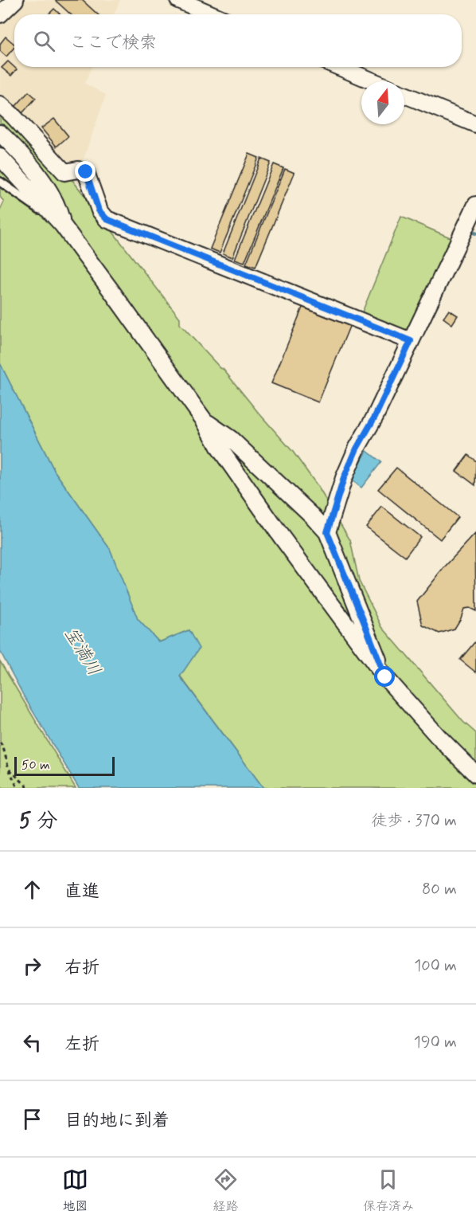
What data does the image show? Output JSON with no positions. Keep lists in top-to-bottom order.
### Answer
{
  "water": ["宝満川"],
  "scale_bar": "50 m",
  "north": "top",
  "page": {
    "search": "ここで検索",
    "scale": "50 m",
    "heading": ["5 分", "徒歩 · 370 m"],
    "list": [
      ["直進", "80 m"],
      ["右折", "100 m"],
      ["左折", "190 m"],
      "目的地に到着"
    ],
    "nav": ["地図", "経路", "保存済み"]
  }
}
